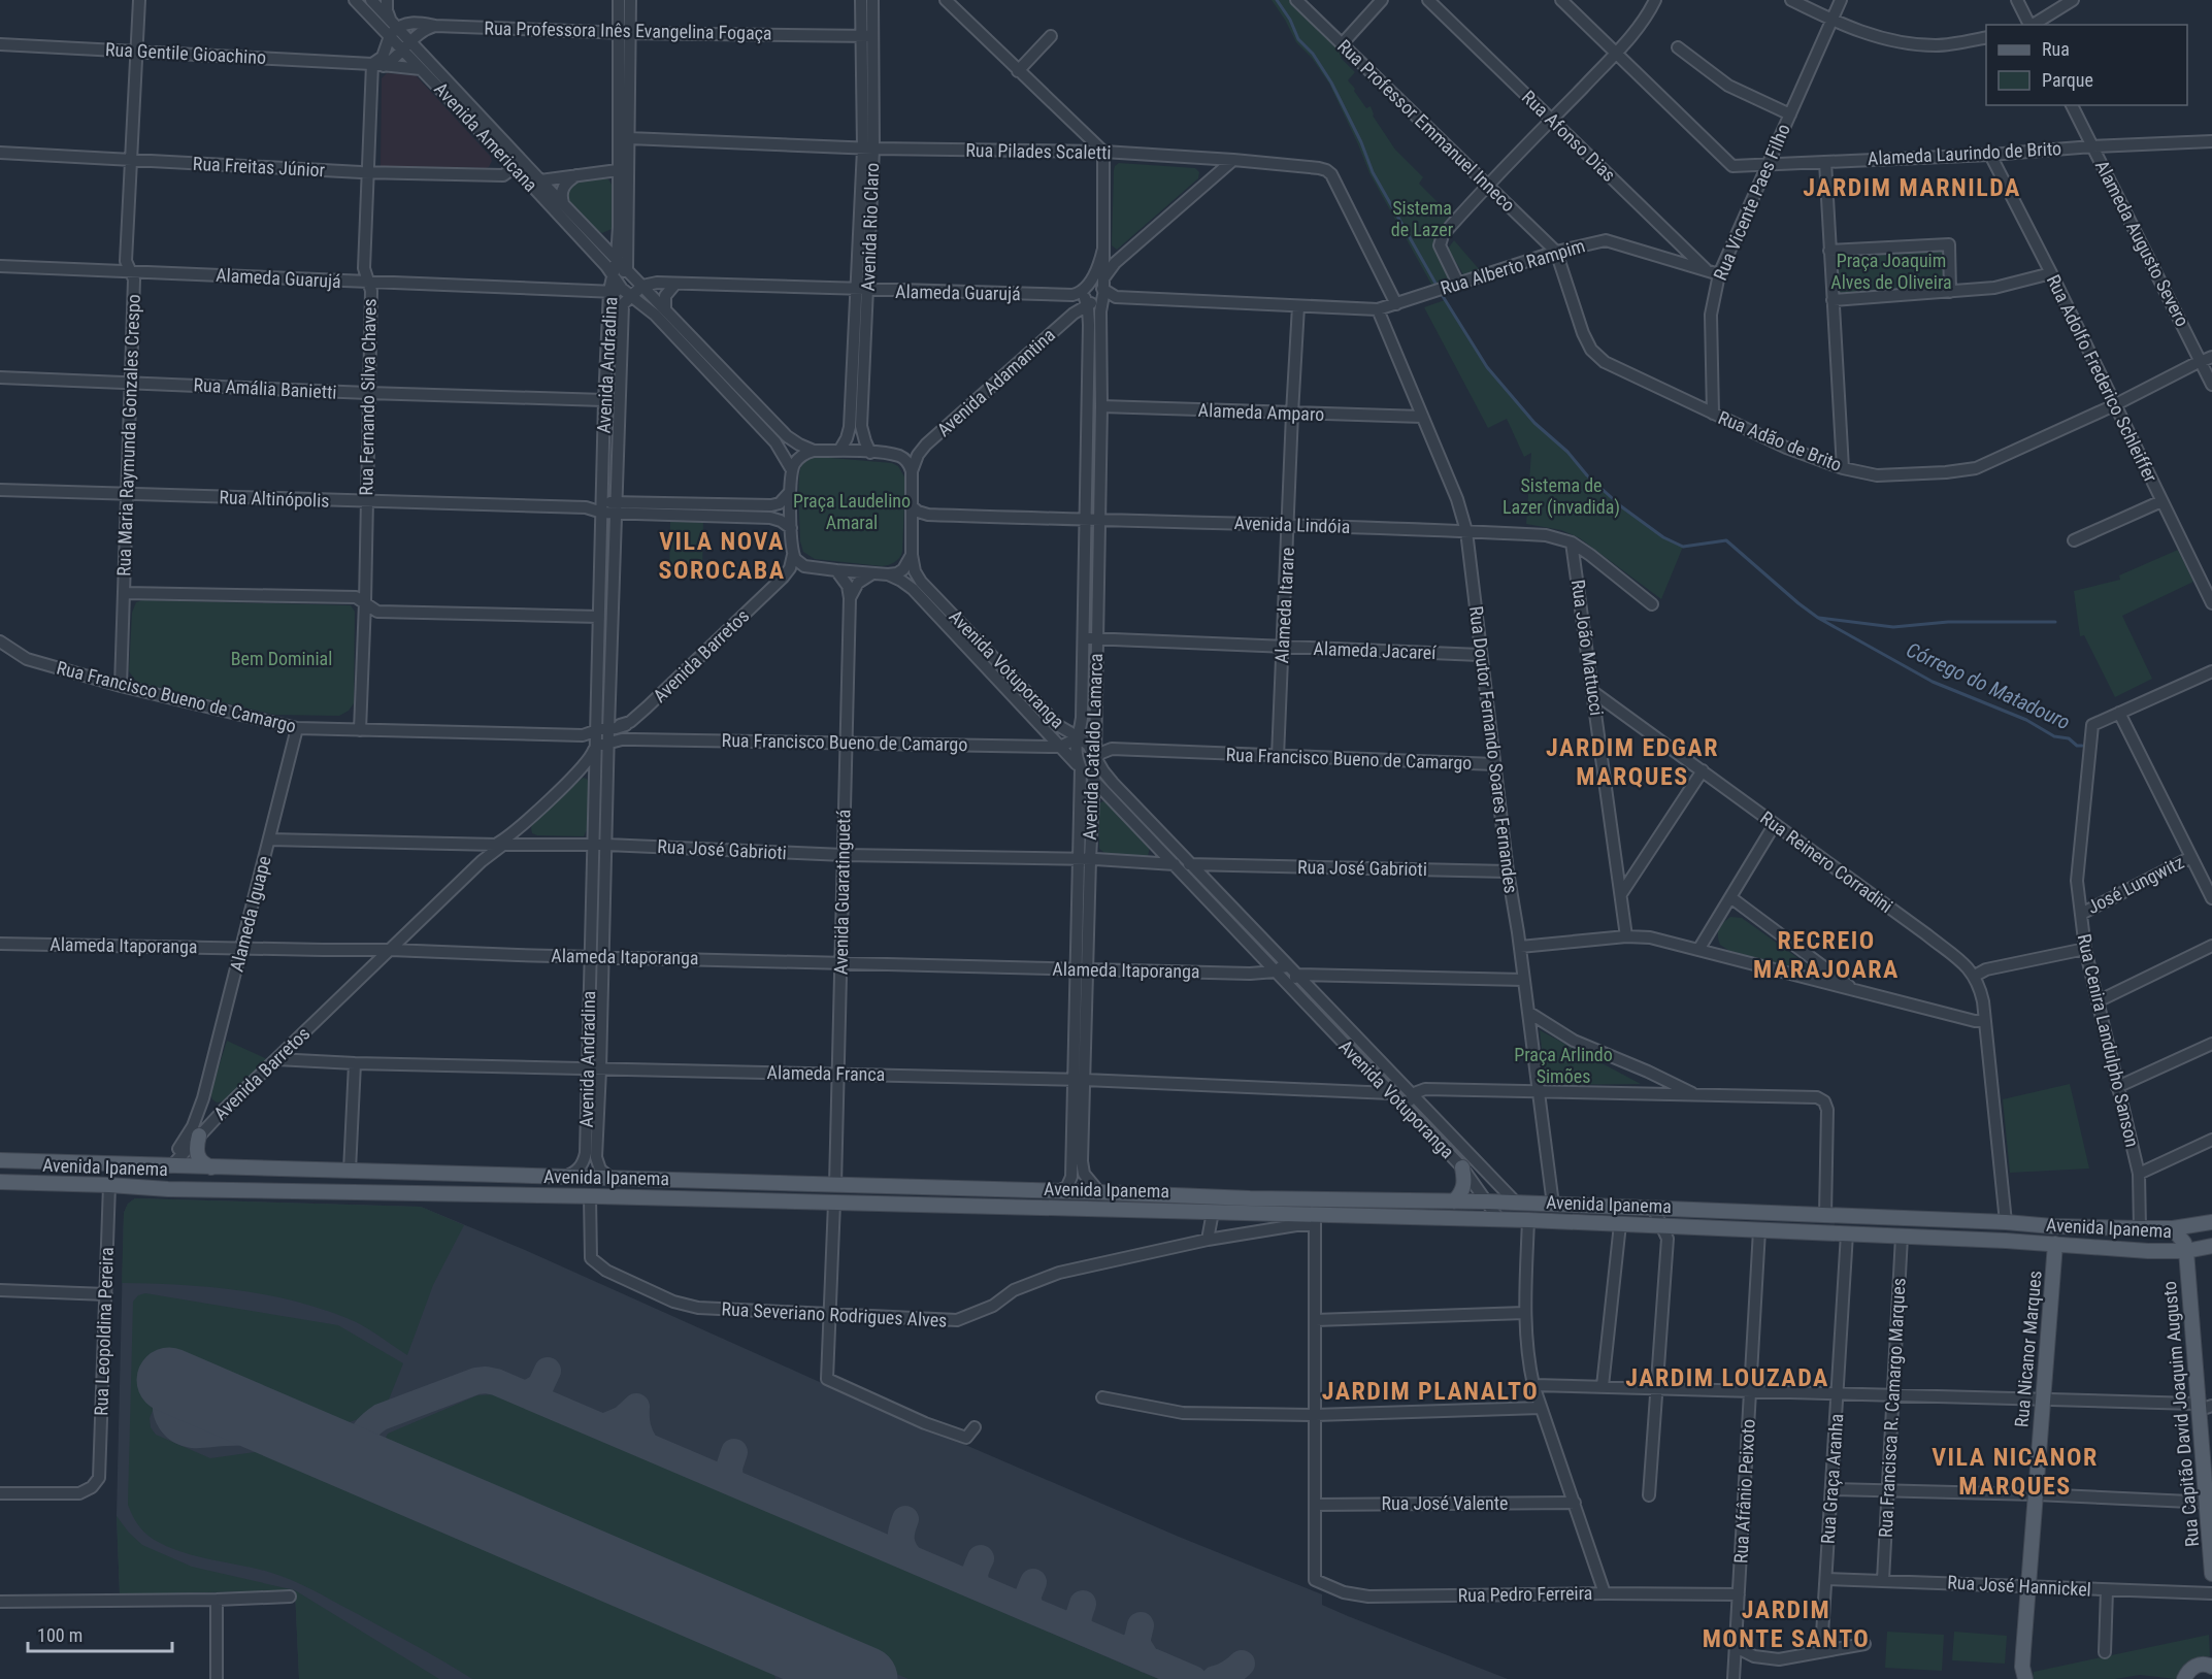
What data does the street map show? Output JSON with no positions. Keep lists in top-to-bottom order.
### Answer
{
  "streets": {
    "main road": ["Avenida Ipanema", "Rua Nicanor Marques", "Rua Capitão David Joaquim Augusto"],
    "street": [
      "Rua Professora Inês Evangelina Fogaça",
      "Rua Gentile Gioachino",
      "Rua Professor Emmanuel Inneco",
      "Rua Afonso Dias",
      "Avenida Americana",
      "Rua Pilades Scaletti",
      "Alameda Laurindo de Brito",
      "Rua Freitas Júnior",
      "Rua Vicente Paes Filho",
      "Avenida Rio Claro",
      "Alameda Augusto Severo",
      "Rua Alberto Rampim",
      "Alameda Guarujá",
      "Avenida Andradina",
      "Rua Adolfo Frederico Schleiffer",
      "Avenida Adamantina",
      "Rua Amália Banietti",
      "Rua Fernando Silva Chaves",
      "Alameda Amparo",
      "Rua Maria Raymunda Gonzales Crespo",
      "Rua Adão de Brito",
      "Rua Altinópolis",
      "Avenida Lindóia",
      "Alameda Itarare",
      "Rua João Mattucci",
      "Alameda Jacareí",
      "Avenida Barretos",
      "Avenida Votuporanga",
      "Rua Francisco Bueno de Camargo",
      "Avenida Cataldo Lamarca",
      "Rua Doutor Fernando Soares Fernandes",
      "Rua José Gabrioti",
      "Rua Reinero Corradini",
      "José Lungwitz",
      "Avenida Guaratinguetá",
      "Alameda Iguape",
      "Alameda Itaporanga",
      "Rua Cenira Landulpho Sanson",
      "Alameda Franca",
      "Rua Severiano Rodrigues Alves",
      "Rua Leopoldina Pereira",
      "Rua Francisca R. Camargo Marques",
      "Rua Graça Aranha",
      "Rua Afrânio Peixoto",
      "Rua José Valente",
      "Rua José Hannickel",
      "Rua Pedro Ferreira"
    ]
  },
  "crossings": [
    ["Rua Professora Inês Evangelina Fogaça", "Avenida Americana"],
    ["Rua Professora Inês Evangelina Fogaça", "Avenida Rio Claro"],
    ["Rua Professora Inês Evangelina Fogaça", "Avenida Andradina"],
    ["Rua Gentile Gioachino", "Avenida Americana"],
    ["Rua Gentile Gioachino", "Rua Fernando Silva Chaves"],
    ["Rua Gentile Gioachino", "Rua Maria Raymunda Gonzales Crespo"],
    ["Rua Professor Emmanuel Inneco", "Rua Alberto Rampim"],
    ["Rua Professor Emmanuel Inneco", "Rua Adão de Brito"],
    ["Rua Afonso Dias", "Rua Vicente Paes Filho"],
    ["Rua Afonso Dias", "Rua Alberto Rampim"],
    ["Avenida Americana", "Rua Freitas Júnior"],
    ["Avenida Americana", "Avenida Rio Claro"],
    ["Avenida Americana", "Alameda Guarujá"],
    ["Avenida Americana", "Avenida Andradina"],
    ["Avenida Americana", "Avenida Adamantina"],
    ["Avenida Americana", "Rua Altinópolis"],
    ["Avenida Americana", "Avenida Lindóia"],
    ["Avenida Americana", "Avenida Barretos"],
    ["Avenida Americana", "Avenida Votuporanga"],
    ["Avenida Americana", "Avenida Guaratinguetá"],
    ["Rua Pilades Scaletti", "Avenida Rio Claro"],
    ["Rua Pilades Scaletti", "Rua Alberto Rampim"],
    ["Rua Pilades Scaletti", "Avenida Andradina"],
    ["Rua Pilades Scaletti", "Avenida Cataldo Lamarca"],
    ["Rua Pilades Scaletti", "Rua Doutor Fernando Soares Fernandes"],
    ["Alameda Laurindo de Brito", "Rua Vicente Paes Filho"],
    ["Alameda Laurindo de Brito", "Alameda Augusto Severo"],
    ["Alameda Laurindo de Brito", "Rua Adolfo Frederico Schleiffer"],
    ["Rua Freitas Júnior", "Rua Fernando Silva Chaves"],
    ["Rua Freitas Júnior", "Rua Maria Raymunda Gonzales Crespo"],
    ["Rua Vicente Paes Filho", "Rua Alberto Rampim"],
    ["Rua Vicente Paes Filho", "Rua Adão de Brito"],
    ["Avenida Rio Claro", "Alameda Guarujá"],
    ["Avenida Rio Claro", "Avenida Adamantina"],
    ["Avenida Rio Claro", "Rua Altinópolis"],
    ["Avenida Rio Claro", "Avenida Lindóia"],
    ["Avenida Rio Claro", "Avenida Barretos"],
    ["Avenida Rio Claro", "Avenida Votuporanga"],
    ["Avenida Rio Claro", "Avenida Guaratinguetá"],
    ["Alameda Augusto Severo", "Rua Adão de Brito"],
    ["Rua Alberto Rampim", "Rua Adão de Brito"],
    ["Rua Alberto Rampim", "Rua Doutor Fernando Soares Fernandes"],
    ["Alameda Guarujá", "Avenida Andradina"],
    ["Alameda Guarujá", "Avenida Adamantina"],
    ["Alameda Guarujá", "Rua Fernando Silva Chaves"],
    ["Alameda Guarujá", "Rua Maria Raymunda Gonzales Crespo"],
    ["Alameda Guarujá", "Avenida Cataldo Lamarca"],
    ["Avenida Andradina", "Rua Amália Banietti"],
    ["Avenida Andradina", "Rua Altinópolis"],
    ["Avenida Andradina", "Avenida Barretos"],
    ["Avenida Andradina", "Rua Francisco Bueno de Camargo"],
    ["Avenida Andradina", "Rua José Gabrioti"],
    ["Avenida Andradina", "Alameda Itaporanga"],
    ["Avenida Andradina", "Alameda Franca"],
    ["Avenida Andradina", "Avenida Ipanema"],
    ["Rua Adolfo Frederico Schleiffer", "Rua Adão de Brito"],
    ["Avenida Adamantina", "Rua Altinópolis"],
    ["Avenida Adamantina", "Avenida Lindóia"],
    ["Avenida Adamantina", "Avenida Barretos"],
    ["Avenida Adamantina", "Avenida Votuporanga"],
    ["Avenida Adamantina", "Avenida Cataldo Lamarca"],
    ["Avenida Adamantina", "Avenida Guaratinguetá"],
    ["Rua Amália Banietti", "Rua Fernando Silva Chaves"],
    ["Rua Amália Banietti", "Rua Maria Raymunda Gonzales Crespo"],
    ["Rua Fernando Silva Chaves", "Rua Altinópolis"],
    ["Rua Fernando Silva Chaves", "Rua Francisco Bueno de Camargo"],
    ["Alameda Amparo", "Alameda Itarare"],
    ["Alameda Amparo", "Avenida Cataldo Lamarca"],
    ["Alameda Amparo", "Rua Doutor Fernando Soares Fernandes"],
    ["Rua Maria Raymunda Gonzales Crespo", "Rua Altinópolis"],
    ["Rua Maria Raymunda Gonzales Crespo", "Rua Francisco Bueno de Camargo"],
    ["Rua Altinópolis", "Avenida Lindóia"],
    ["Rua Altinópolis", "Avenida Barretos"],
    ["Rua Altinópolis", "Avenida Votuporanga"],
    ["Rua Altinópolis", "Avenida Guaratinguetá"],
    ["Avenida Lindóia", "Alameda Itarare"],
    ["Avenida Lindóia", "Rua João Mattucci"],
    ["Avenida Lindóia", "Avenida Barretos"],
    ["Avenida Lindóia", "Avenida Votuporanga"],
    ["Avenida Lindóia", "Avenida Cataldo Lamarca"],
    ["Avenida Lindóia", "Rua Doutor Fernando Soares Fernandes"],
    ["Avenida Lindóia", "Avenida Guaratinguetá"],
    ["Alameda Itarare", "Alameda Jacareí"],
    ["Alameda Itarare", "Rua Francisco Bueno de Camargo"],
    ["Rua João Mattucci", "Rua Reinero Corradini"],
    ["Alameda Jacareí", "Avenida Cataldo Lamarca"],
    ["Alameda Jacareí", "Rua Doutor Fernando Soares Fernandes"],
    ["Avenida Barretos", "Avenida Votuporanga"],
    ["Avenida Barretos", "Rua José Gabrioti"],
    ["Avenida Barretos", "Avenida Guaratinguetá"],
    ["Avenida Barretos", "Alameda Iguape"],
    ["Avenida Barretos", "Alameda Itaporanga"],
    ["Avenida Barretos", "Alameda Franca"],
    ["Avenida Barretos", "Avenida Ipanema"],
    ["Avenida Votuporanga", "Rua Francisco Bueno de Camargo"],
    ["Avenida Votuporanga", "Avenida Cataldo Lamarca"],
    ["Avenida Votuporanga", "Rua José Gabrioti"],
    ["Avenida Votuporanga", "Avenida Guaratinguetá"],
    ["Avenida Votuporanga", "Alameda Itaporanga"],
    ["Avenida Votuporanga", "Alameda Franca"],
    ["Avenida Votuporanga", "Avenida Ipanema"],
    ["Rua Francisco Bueno de Camargo", "Avenida Cataldo Lamarca"],
    ["Rua Francisco Bueno de Camargo", "Rua Doutor Fernando Soares Fernandes"],
    ["Rua Francisco Bueno de Camargo", "Avenida Guaratinguetá"],
    ["Rua Francisco Bueno de Camargo", "Alameda Iguape"],
    ["Avenida Cataldo Lamarca", "Rua José Gabrioti"],
    ["Avenida Cataldo Lamarca", "Alameda Itaporanga"],
    ["Avenida Cataldo Lamarca", "Alameda Franca"],
    ["Avenida Cataldo Lamarca", "Avenida Ipanema"],
    ["Rua Doutor Fernando Soares Fernandes", "Rua José Gabrioti"],
    ["Rua Doutor Fernando Soares Fernandes", "Avenida Ipanema"],
    ["Rua José Gabrioti", "Avenida Guaratinguetá"],
    ["Rua José Gabrioti", "Alameda Iguape"],
    ["José Lungwitz", "Rua Cenira Landulpho Sanson"],
    ["Avenida Guaratinguetá", "Alameda Itaporanga"],
    ["Avenida Guaratinguetá", "Alameda Franca"],
    ["Avenida Guaratinguetá", "Avenida Ipanema"],
    ["Alameda Iguape", "Alameda Itaporanga"],
    ["Alameda Iguape", "Avenida Ipanema"],
    ["Rua Cenira Landulpho Sanson", "Avenida Ipanema"],
    ["Avenida Ipanema", "Rua Severiano Rodrigues Alves"],
    ["Avenida Ipanema", "Rua Leopoldina Pereira"],
    ["Avenida Ipanema", "Rua Nicanor Marques"],
    ["Avenida Ipanema", "Rua Francisca R. Camargo Marques"],
    ["Avenida Ipanema", "Rua Capitão David Joaquim Augusto"],
    ["Avenida Ipanema", "Rua Graça Aranha"],
    ["Avenida Ipanema", "Rua Afrânio Peixoto"],
    ["Rua Nicanor Marques", "Rua José Hannickel"],
    ["Rua Francisca R. Camargo Marques", "Rua José Hannickel"],
    ["Rua Graça Aranha", "Rua José Hannickel"],
    ["Rua Afrânio Peixoto", "Rua Pedro Ferreira"],
    ["Rua José Valente", "Rua Pedro Ferreira"]
  ],
  "districts": [
    "JARDIM MARNILDA",
    "VILA NOVA SOROCABA",
    "JARDIM EDGAR MARQUES",
    "RECREIO MARAJOARA",
    "JARDIM LOUZADA",
    "JARDIM PLANALTO",
    "VILA NICANOR MARQUES",
    "JARDIM MONTE SANTO"
  ],
  "water": ["Córrego do Matadouro"],
  "parks": [
    "Sistema de Lazer",
    "Praça Joaquim Alves de Oliveira",
    "Sistema de Lazer (invadida)",
    "Praça Laudelino Amaral",
    "Bem Dominial",
    "Praça Arlindo Simões"
  ],
  "legend": ["Rua", "Parque"],
  "scale_bar": "100 m"
}
